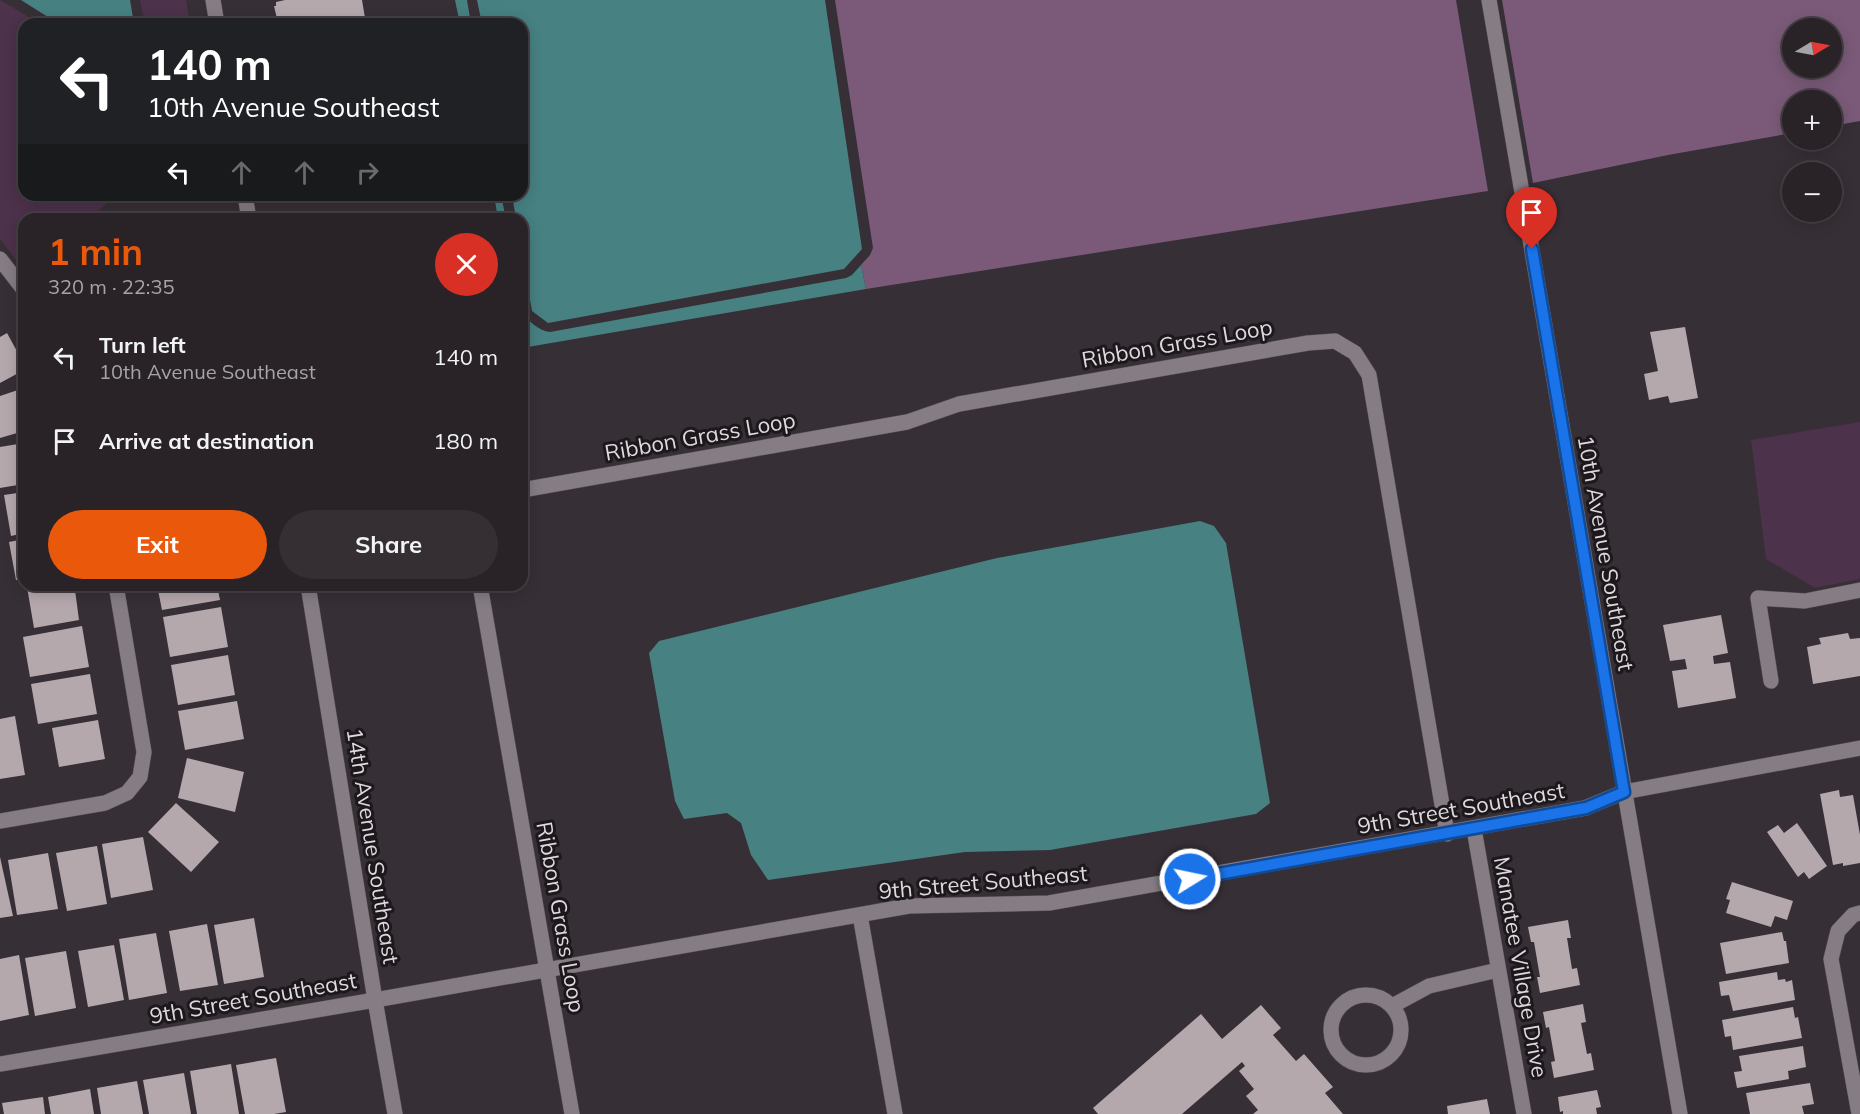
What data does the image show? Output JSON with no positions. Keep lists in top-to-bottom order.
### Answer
{
  "streets": {
    "street": [
      "Ribbon Grass Loop",
      "10th Avenue Southeast",
      "9th Street Southeast",
      "14th Avenue Southeast",
      "Manatee Village Drive"
    ]
  },
  "crossings": [
    ["Ribbon Grass Loop", "9th Street Southeast"],
    ["10th Avenue Southeast", "9th Street Southeast"],
    ["9th Street Southeast", "14th Avenue Southeast"],
    ["9th Street Southeast", "Manatee Village Drive"]
  ],
  "north": "right",
  "page": {
    "map_buttons": ["+", "−"],
    "turn": ["140 m", "10th Avenue Southeast"],
    "heading": ["1 min", "320 m · 22:35"],
    "list": [
      {
        "name": "Turn left",
        "note": "10th Avenue Southeast",
        "value": "140 m"
      },
      {
        "name": "Arrive at destination",
        "value": "180 m"
      }
    ],
    "buttons": ["Exit", "Share"]
  }
}
